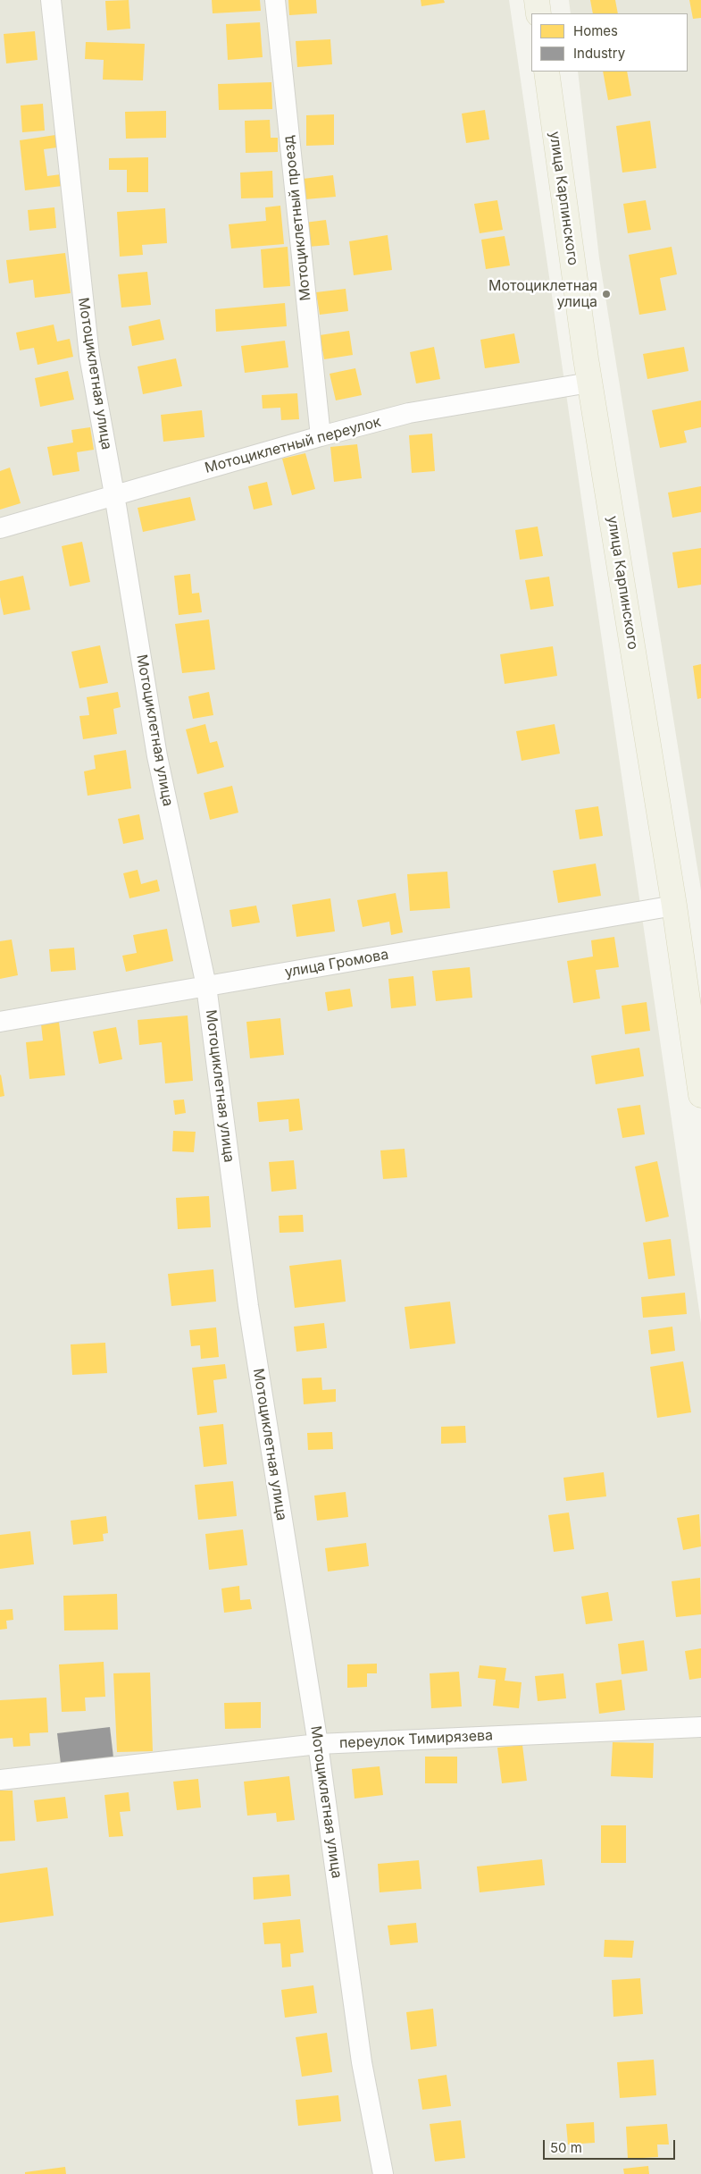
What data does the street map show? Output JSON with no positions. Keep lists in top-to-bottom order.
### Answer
{
  "streets": {
    "main road": ["улица Карпинского"],
    "street": [
      "Мотоциклетный проезд",
      "Мотоциклетная улица",
      "Мотоциклетный переулок",
      "улица Громова",
      "переулок Тимирязева"
    ]
  },
  "crossings": [
    ["улица Карпинского", "Мотоциклетный переулок"],
    ["улица Карпинского", "улица Громова"],
    ["Мотоциклетный проезд", "Мотоциклетный переулок"],
    ["Мотоциклетная улица", "Мотоциклетный переулок"],
    ["Мотоциклетная улица", "улица Громова"],
    ["Мотоциклетная улица", "переулок Тимирязева"]
  ],
  "places": ["Мотоциклетная улица"],
  "legend": ["Homes", "Industry"],
  "scale_bar": "50 m"
}
